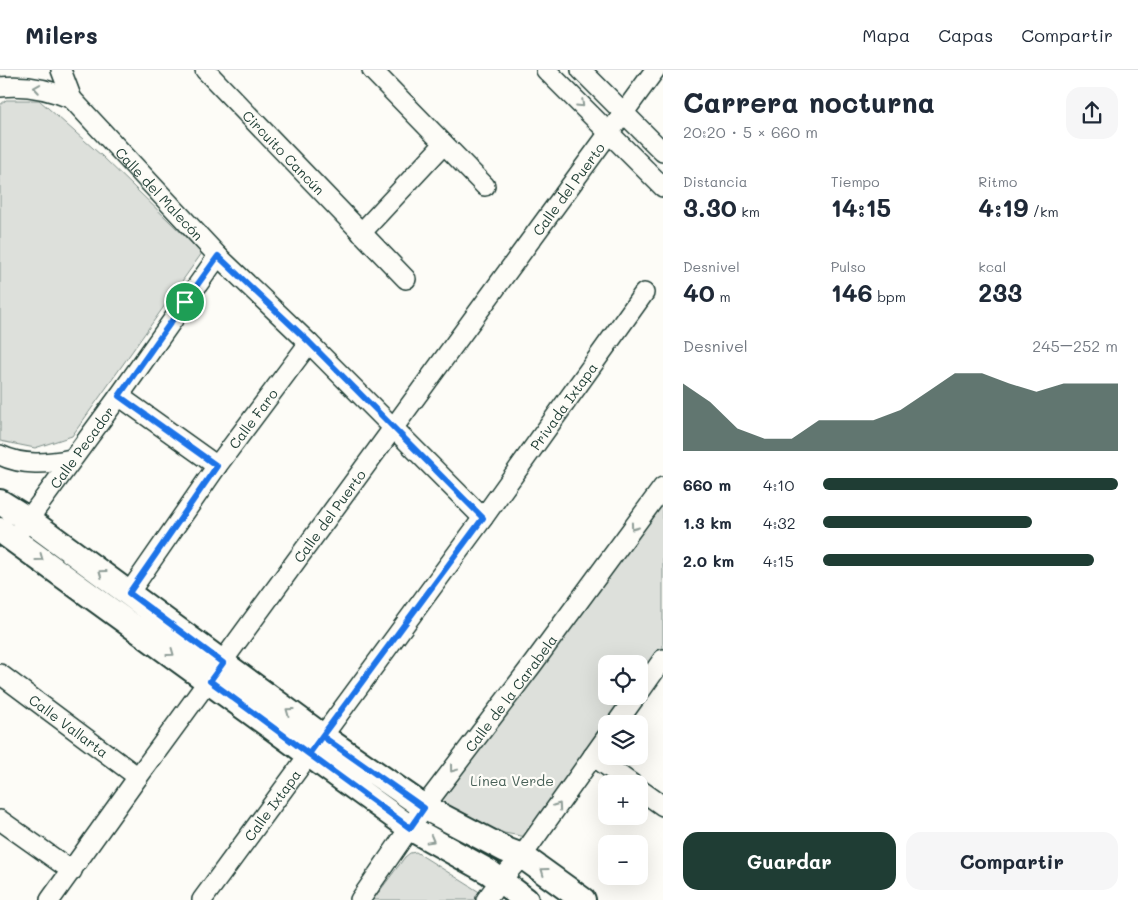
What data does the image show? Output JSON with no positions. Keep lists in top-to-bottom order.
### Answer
{
  "streets": {
    "street": [
      "Circuito Cancún",
      "Calle del Puerto",
      "Calle del Malecón",
      "Privada Ixtapa",
      "Calle Faro",
      "Calle Pecador",
      "Calle de la Carabela",
      "Calle Vallarta",
      "Calle Ixtapa"
    ]
  },
  "crossings": [
    ["Calle del Puerto", "Calle del Malecón"],
    ["Calle del Puerto", "Calle Vallarta"],
    ["Calle del Malecón", "Privada Ixtapa"],
    ["Calle del Malecón", "Calle Faro"],
    ["Calle del Malecón", "Calle Pecador"],
    ["Calle del Malecón", "Calle Ixtapa"],
    ["Privada Ixtapa", "Calle Ixtapa"]
  ],
  "parks": ["Línea Verde"],
  "page": {
    "header": "Milers",
    "nav": ["Mapa", "Capas", "Compartir"],
    "heading": ["Carrera nocturna", "20:20 · 5 × 660 m"],
    "stats": [
      ["Distancia", "3.30 km"],
      ["Tiempo", "14:15"],
      ["Ritmo", "4:19 /km"],
      ["Desnivel", "40 m"],
      ["Pulso", "146 bpm"],
      ["kcal", "233"]
    ],
    "chart": ["Desnivel", "245–252 m"],
    "list": [
      {
        "name": "660 m",
        "note": "4:10"
      },
      {
        "name": "1.3 km",
        "note": "4:32"
      },
      {
        "name": "2.0 km",
        "note": "4:15"
      }
    ],
    "map_buttons": ["+", "−"],
    "buttons": ["Guardar", "Compartir"]
  }
}
